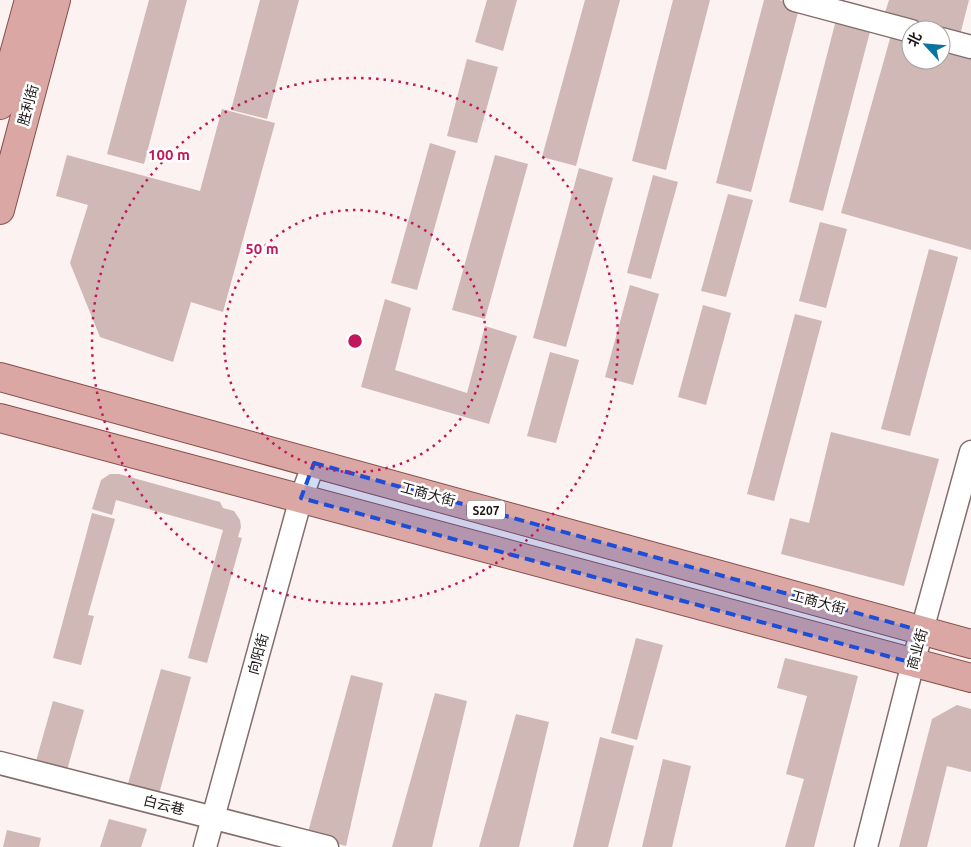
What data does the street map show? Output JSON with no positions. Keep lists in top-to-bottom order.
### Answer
{
  "streets": {
    "main road": ["胜利街", "工商大街", "S207"],
    "street": ["商业街", "向阳街", "白云巷"]
  },
  "crossings": [
    ["工商大街", "商业街"],
    ["工商大街", "向阳街"],
    ["向阳街", "白云巷"]
  ],
  "north": "top left",
  "rings": ["100 m", "50 m"]
}
